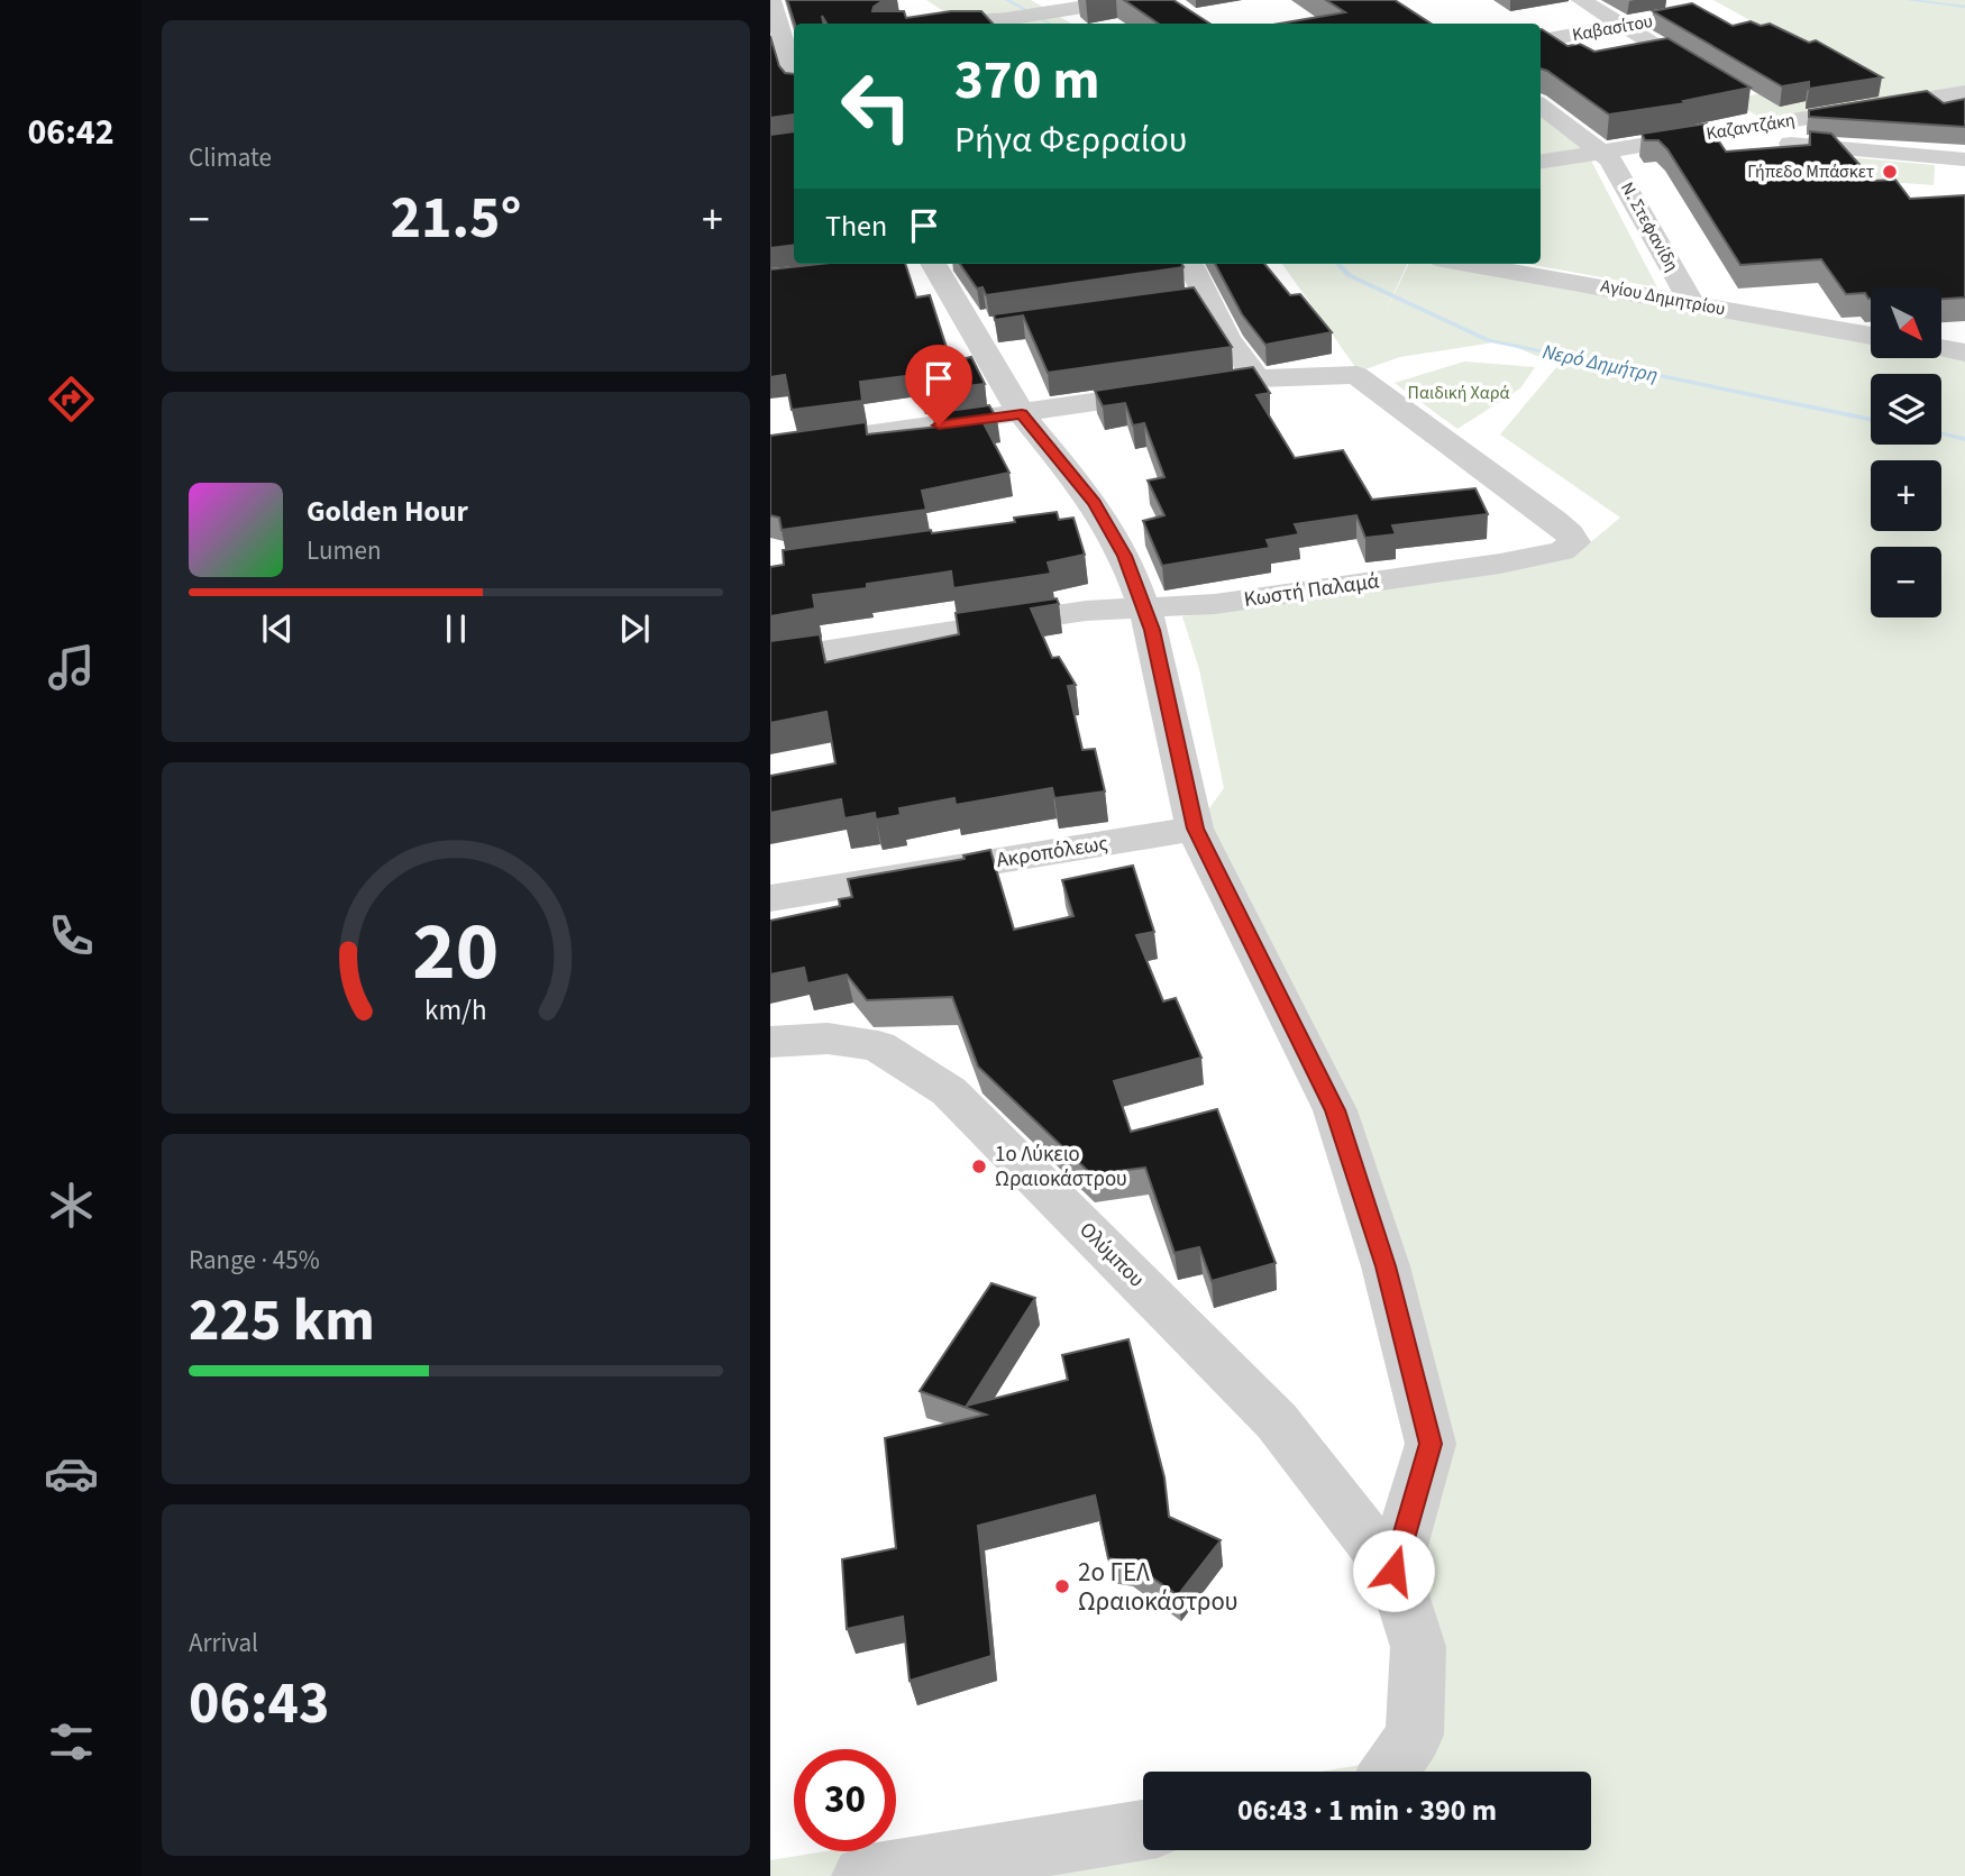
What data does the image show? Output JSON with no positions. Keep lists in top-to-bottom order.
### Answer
{
  "streets": {
    "street": [
      "Καβασίτου",
      "Καζαντζάκη",
      "Ν. Στεφανίδη",
      "Αγίου Δημητρίου",
      "Κωστή Παλαμά",
      "Ακροπόλεως",
      "Ολύμπου"
    ]
  },
  "crossings": [
    ["Καζαντζάκη", "Ν. Στεφανίδη"],
    ["Ν. Στεφανίδη", "Αγίου Δημητρίου"]
  ],
  "water": ["Νερό Δημήτρη"],
  "parks": ["Παιδική Χαρά"],
  "places": ["Γήπεδο Μπάσκετ", "1ο Λύκειο Ωραιοκάστρου", "2o ΓΕΛ Ωραιοκάστρου"],
  "north": "bottom right",
  "page": {
    "tabs": "06:42",
    "tile": [
      "Climate",
      ["Range · 45%", "225 km"],
      ["Arrival", "06:43"]
    ],
    "turn": ["370 m", "Ρήγα Φερραίου"],
    "heat": ["−", "21.5°", "+"],
    "then": "Then",
    "map_buttons": ["+", "−"],
    "song": ["Golden Hour", "Lumen"],
    "limit": "30",
    "trip": "06:43 · 1 min · 390 m",
    "gauge": ["20", "km/h"]
  }
}
